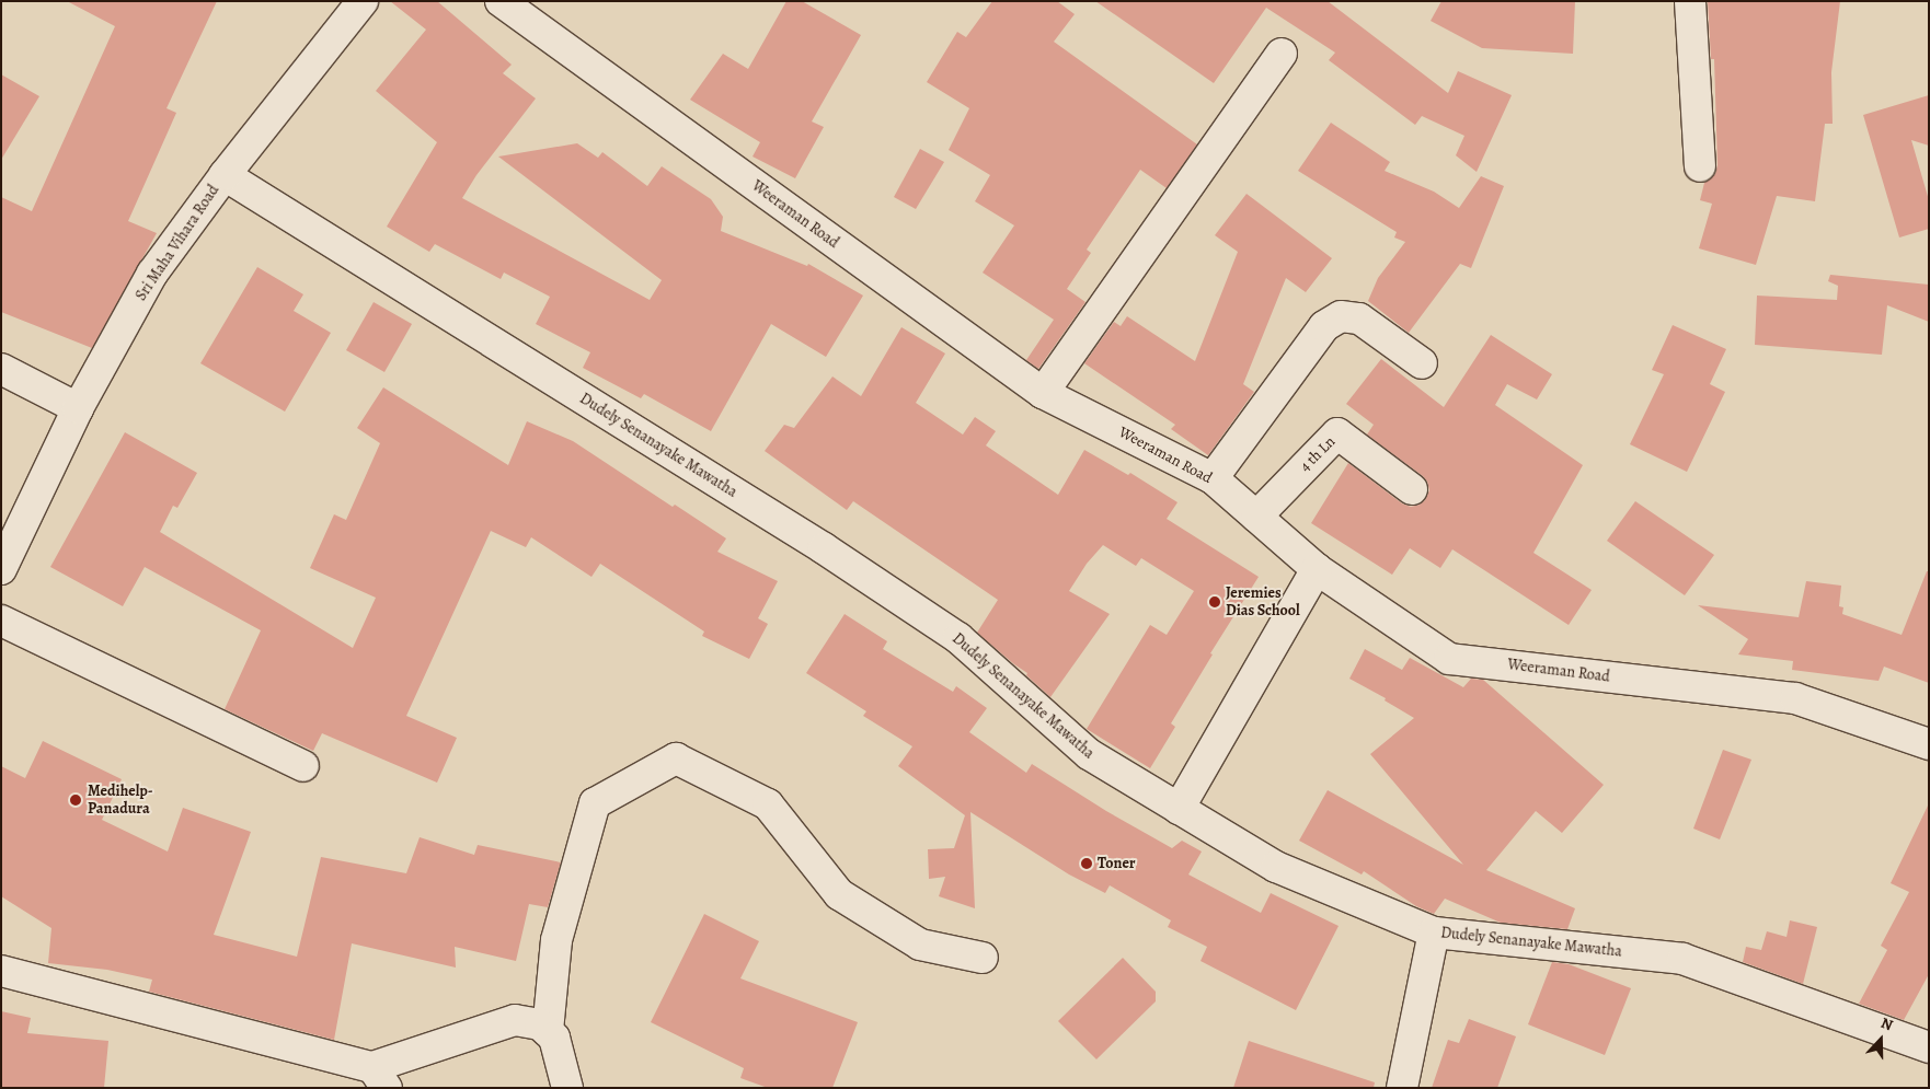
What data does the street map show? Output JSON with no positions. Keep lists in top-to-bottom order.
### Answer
{
  "streets": {
    "street": [
      "Weeraman Road",
      "Sri Maha Vihara Road",
      "Dudely Senanayake Mawatha",
      "4 th Ln"
    ]
  },
  "crossings": [
    ["Weeraman Road", "4 th Ln"],
    ["Sri Maha Vihara Road", "Dudely Senanayake Mawatha"]
  ],
  "places": ["Jeremies Dias School", "Medihelp- Panadura", "Toner"],
  "north": "top"
}
